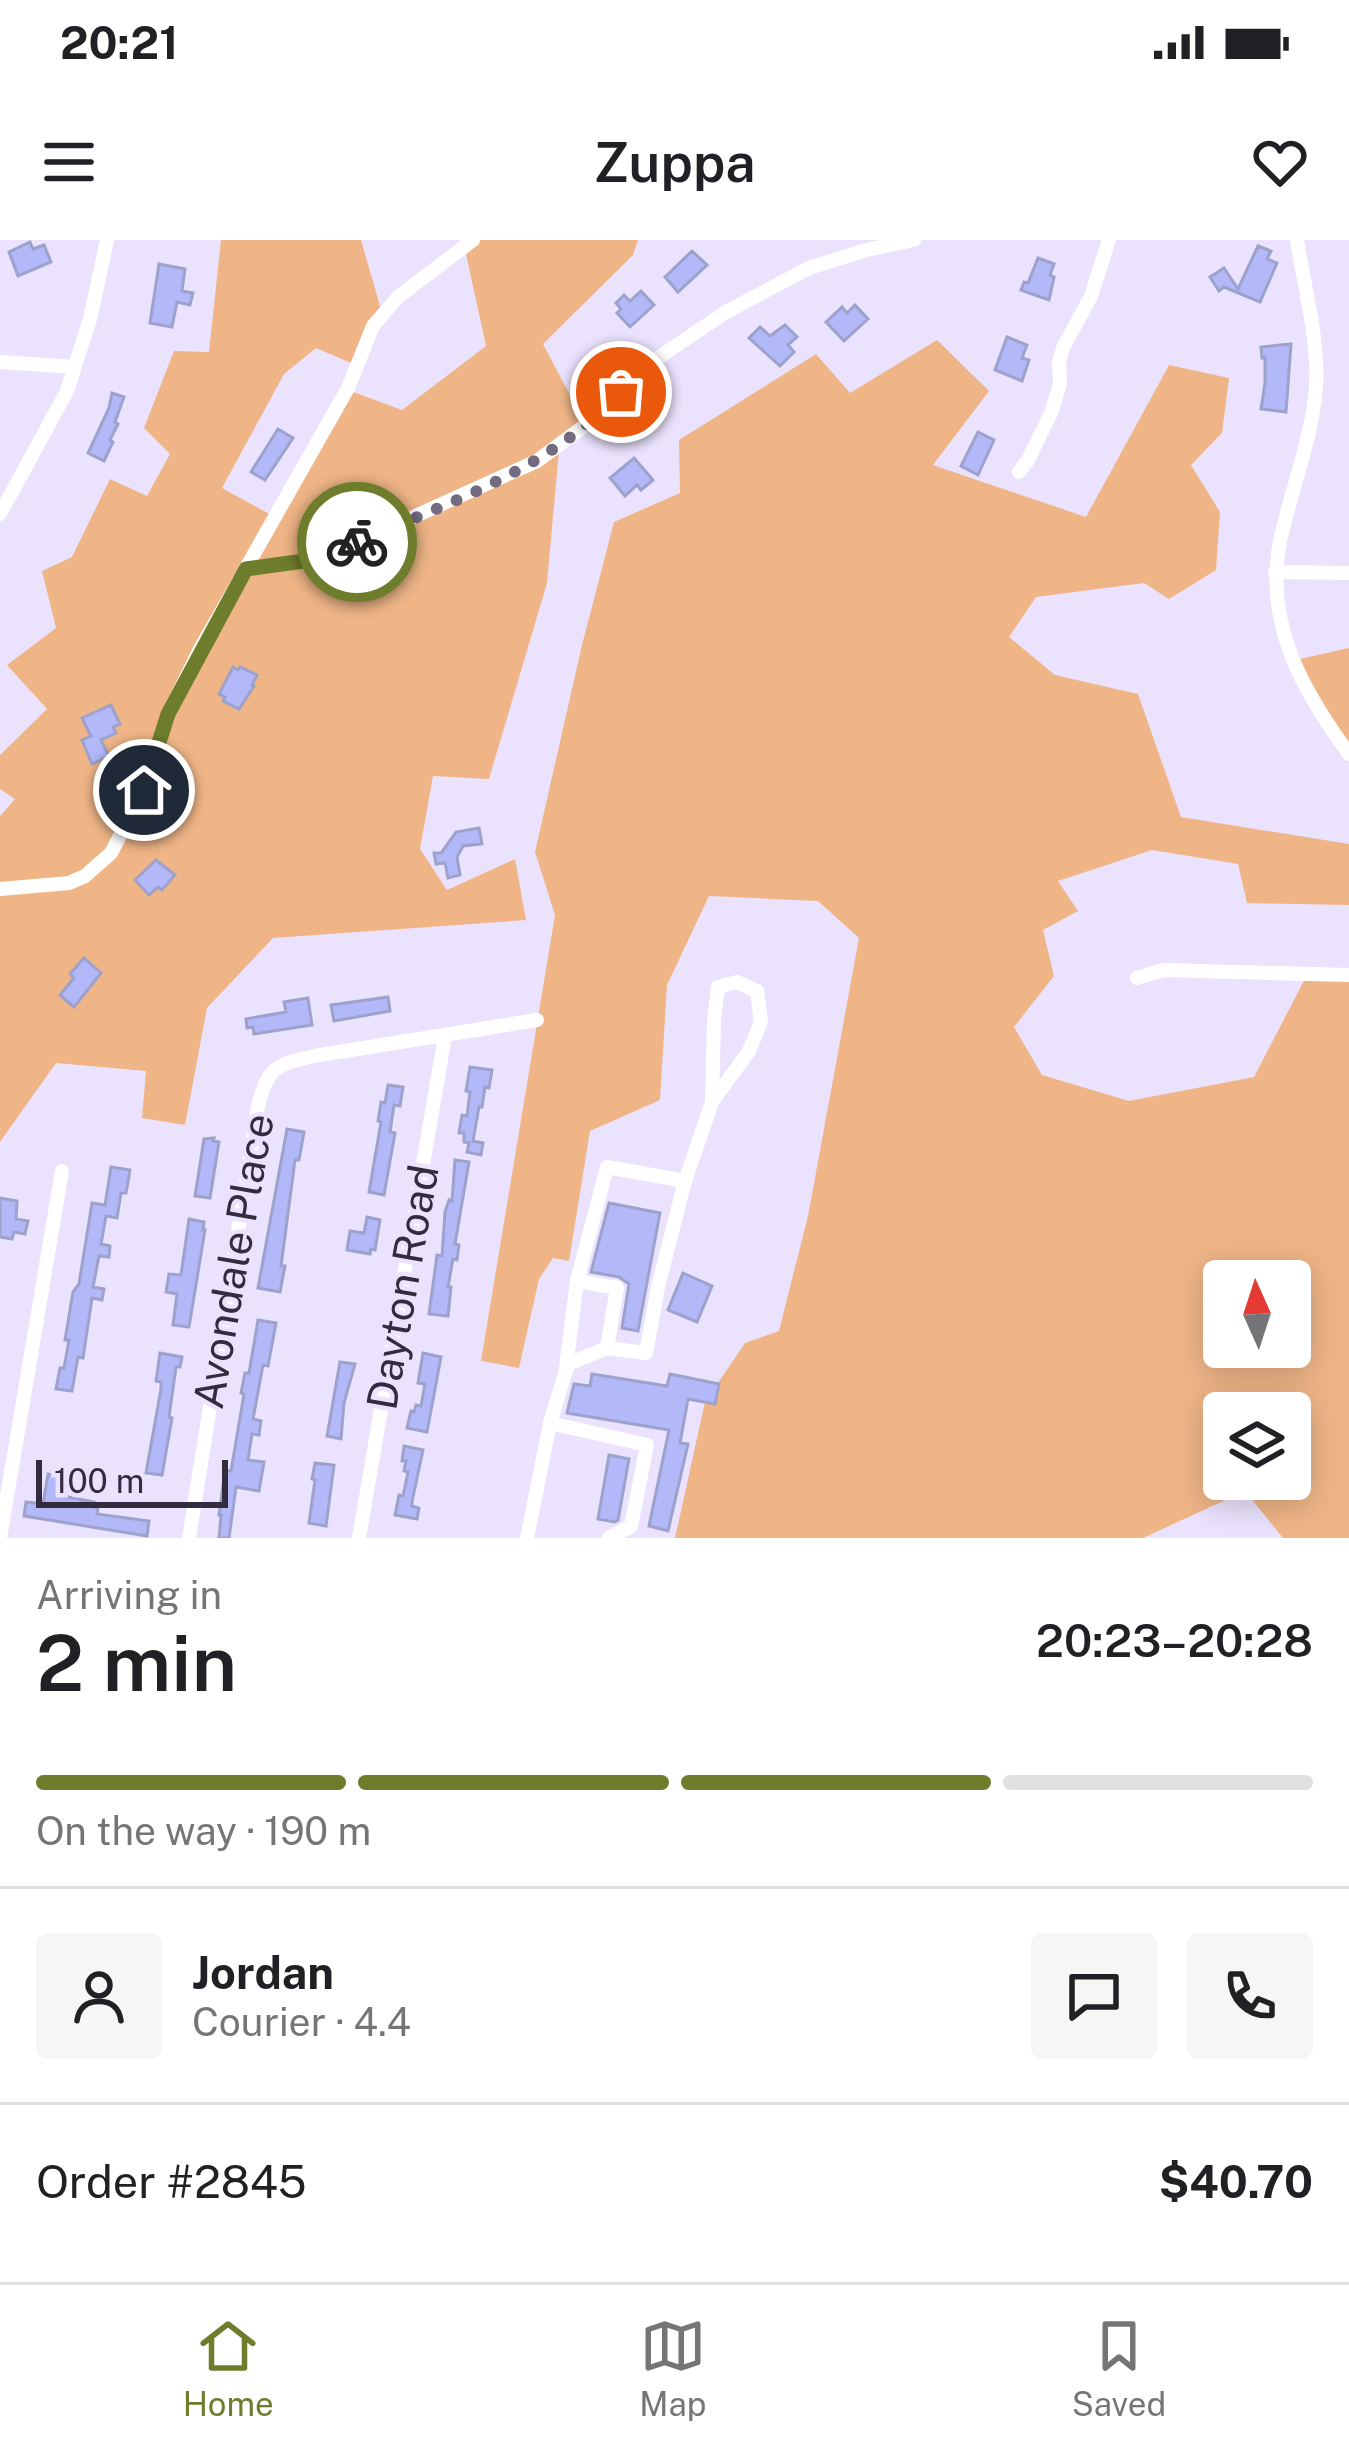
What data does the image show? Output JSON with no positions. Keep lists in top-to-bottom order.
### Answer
{
  "streets": {
    "street": ["Avondale Place", "Dayton Road"]
  },
  "crossings": [
    ["Avondale Place", "Dayton Road"]
  ],
  "scale_bar": "100 m",
  "north": "top",
  "page": {
    "status": "20:21",
    "header": "Zuppa",
    "scale": "100 m",
    "heading": ["2 min", "Arriving in", "20:23–20:28"],
    "panel": [
      "Jordan",
      "Courier · 4.4",
      "Order #2845",
      "$40.70"
    ],
    "bar": "On the way · 190 m",
    "tabs": ["Home", "Map", "Saved"]
  }
}
